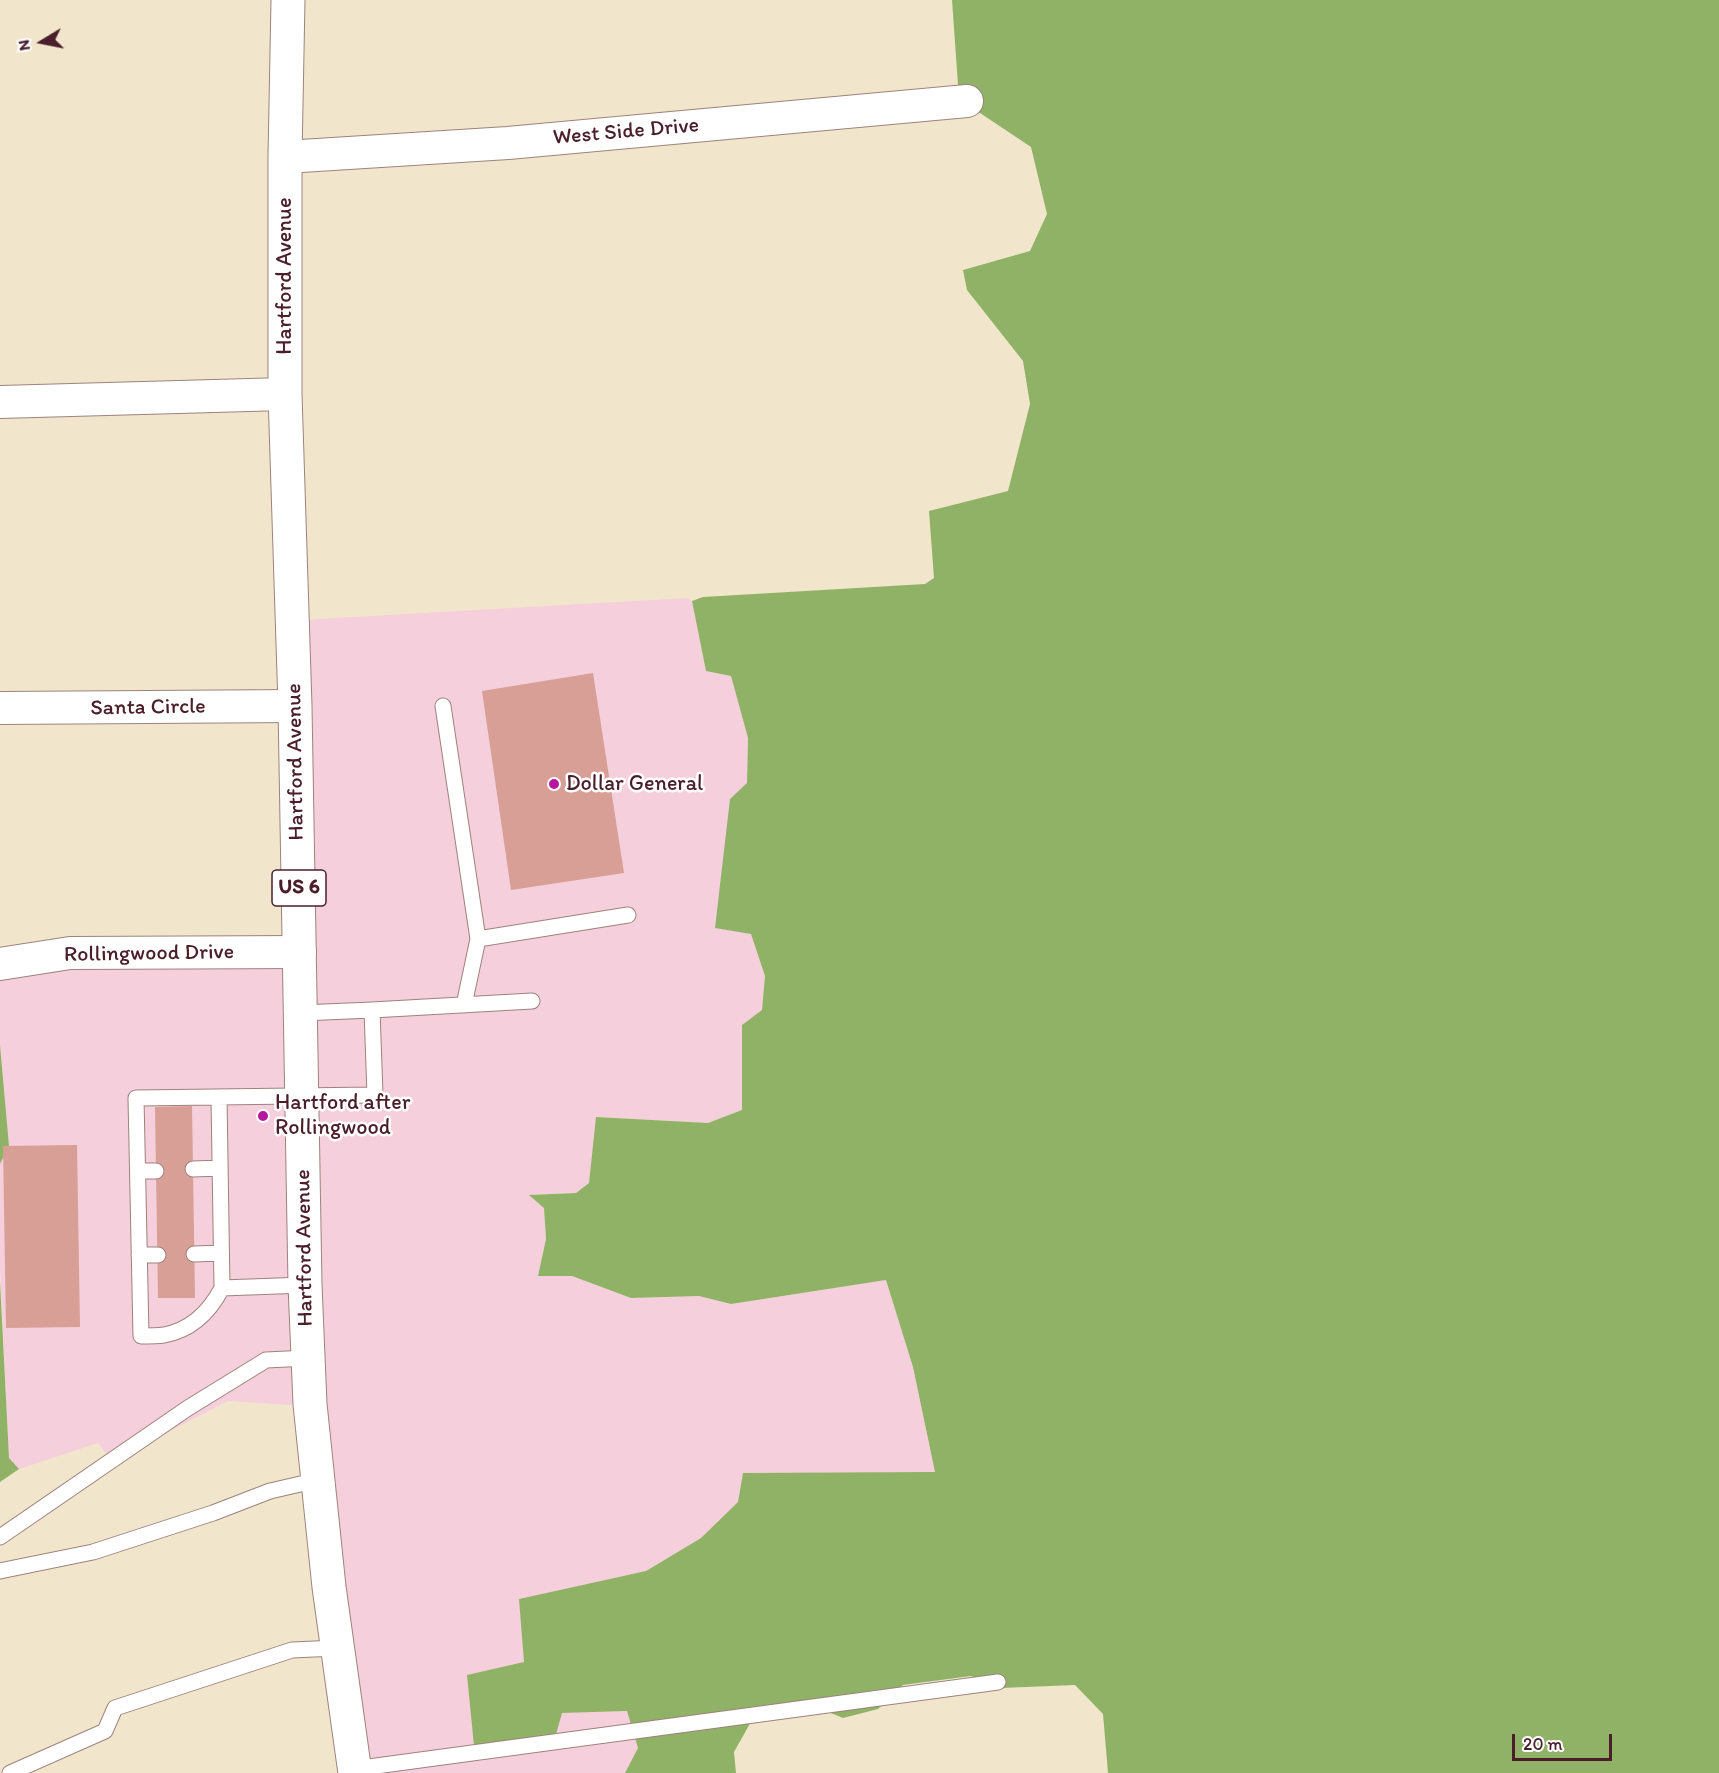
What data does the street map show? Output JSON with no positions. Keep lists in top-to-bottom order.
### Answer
{
  "streets": {
    "highway": ["Hartford Avenue", "US 6"],
    "street": ["West Side Drive", "Santa Circle", "Rollingwood Drive"]
  },
  "crossings": [
    ["West Side Drive", "Hartford Avenue"],
    ["Hartford Avenue", "Santa Circle"],
    ["Hartford Avenue", "Rollingwood Drive"]
  ],
  "places": ["Dollar General", "Hartford after Rollingwood"],
  "scale_bar": "20 m",
  "north": "left"
}
